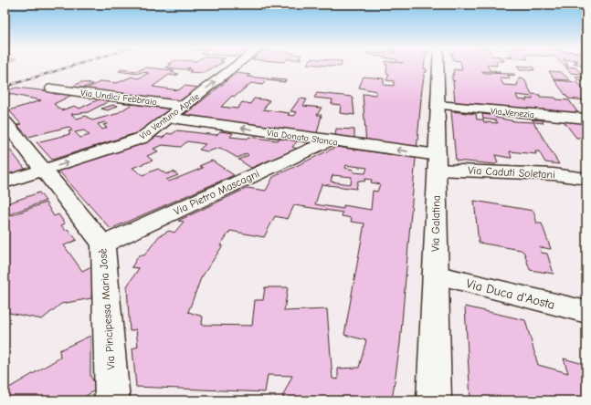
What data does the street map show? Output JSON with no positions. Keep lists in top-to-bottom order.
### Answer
{
  "streets": {
    "street": [
      "Via Undici Febbraio",
      "Via Venezia",
      "Via Ventuno Aprile",
      "Via Donato Stanca",
      "Via Caduti Soletani",
      "Via Pietro Mascagni",
      "Via Galatina",
      "Via Duca d'Aosta",
      "Via Pincipessa Maria Josè"
    ]
  },
  "crossings": [
    ["Via Undici Febbraio", "Via Ventuno Aprile"],
    ["Via Venezia", "Via Galatina"],
    ["Via Ventuno Aprile", "Via Donato Stanca"],
    ["Via Ventuno Aprile", "Via Pincipessa Maria Josè"],
    ["Via Donato Stanca", "Via Caduti Soletani"],
    ["Via Donato Stanca", "Via Pietro Mascagni"],
    ["Via Donato Stanca", "Via Galatina"],
    ["Via Caduti Soletani", "Via Galatina"],
    ["Via Pietro Mascagni", "Via Pincipessa Maria Josè"],
    ["Via Galatina", "Via Duca d'Aosta"]
  ],
  "one_way": ["Via Ventuno Aprile", "Via Donato Stanca"]
}
